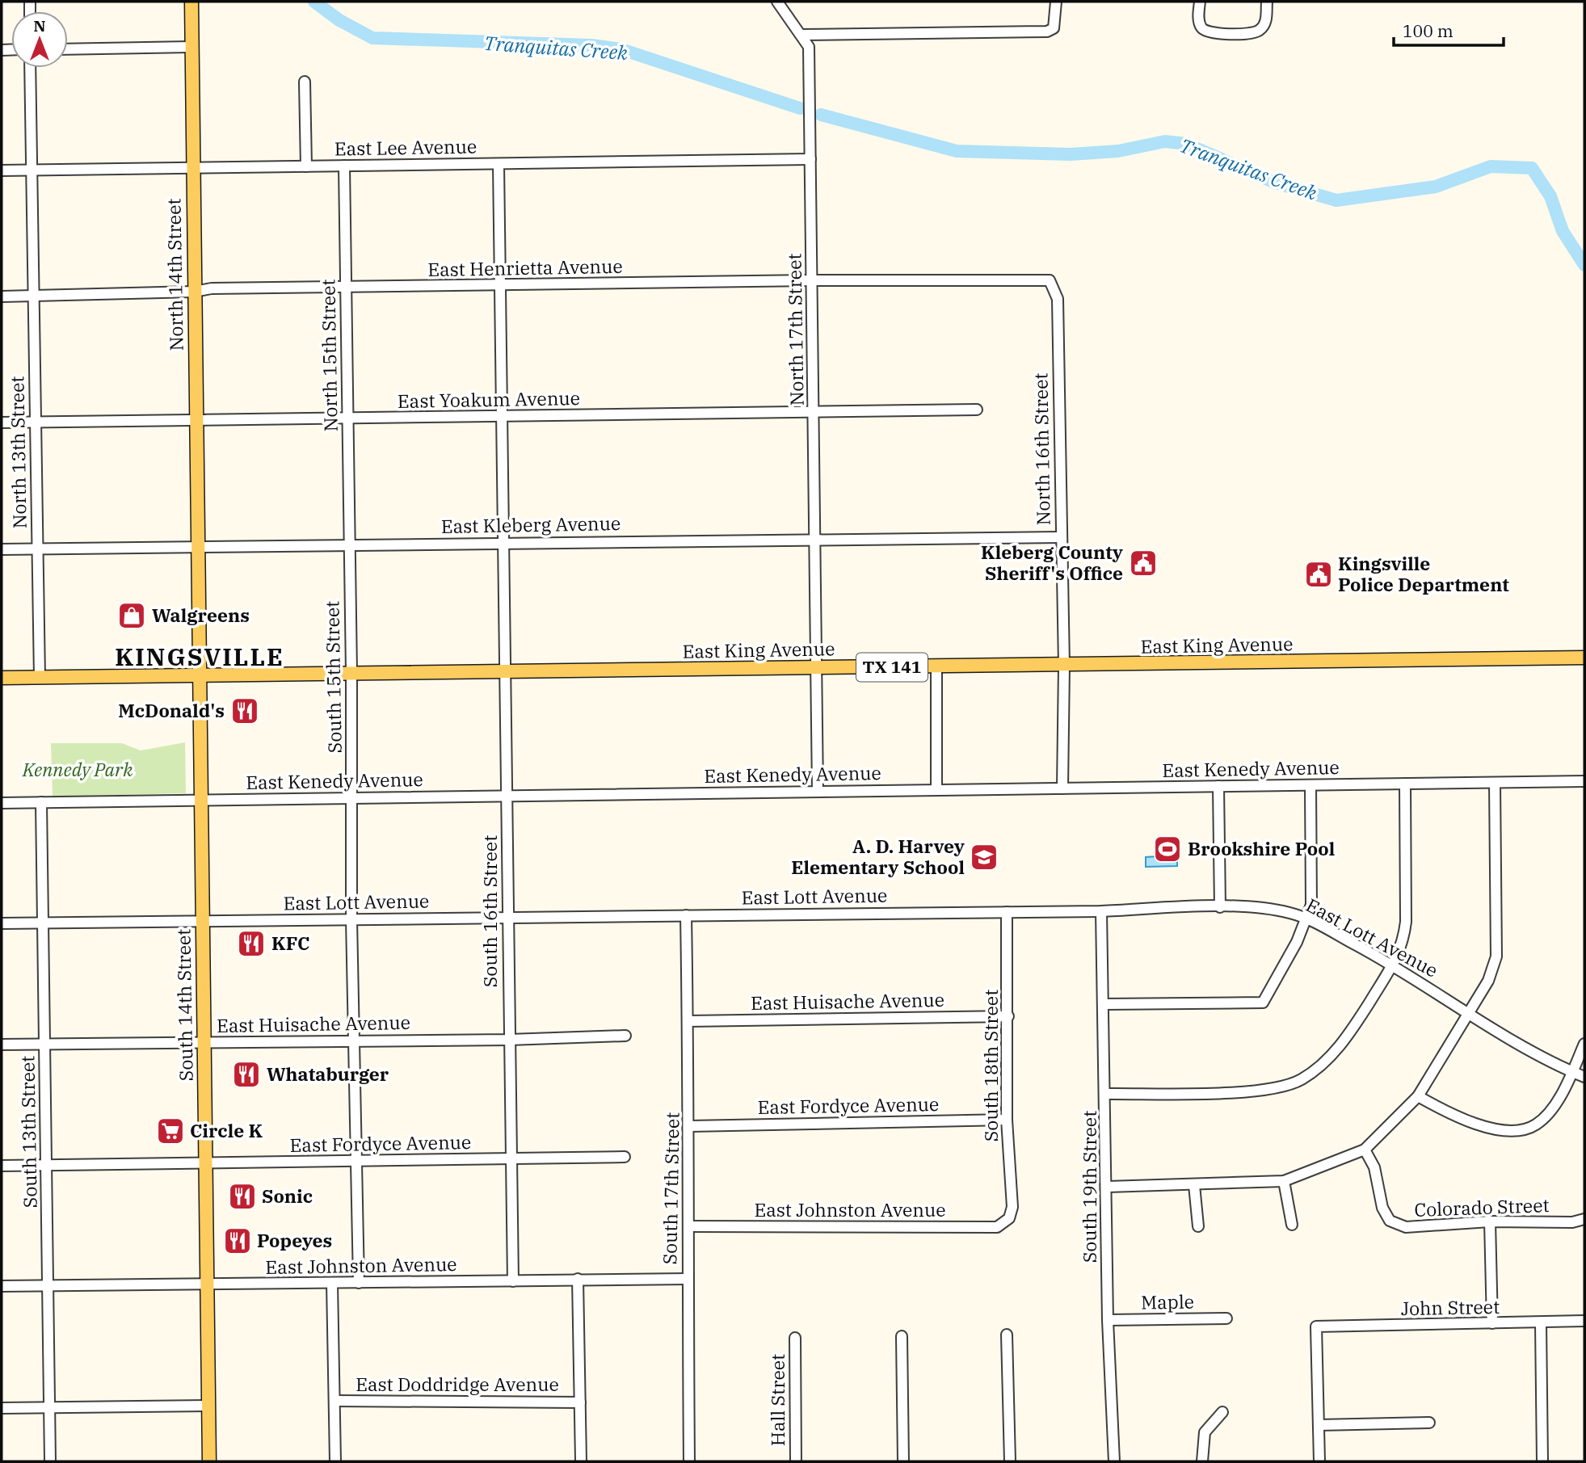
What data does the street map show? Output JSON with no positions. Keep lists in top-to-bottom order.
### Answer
{
  "streets": {
    "main road": [
      "North 14th Street",
      "East King Avenue",
      "TX 141",
      "South 14th Street"
    ],
    "street": [
      "East Lee Avenue",
      "East Henrietta Avenue",
      "North 17th Street",
      "North 15th Street",
      "East Yoakum Avenue",
      "North 16th Street",
      "North 13th Street",
      "East Kleberg Avenue",
      "South 15th Street",
      "East Kenedy Avenue",
      "East Lott Avenue",
      "South 16th Street",
      "East Huisache Avenue",
      "South 18th Street",
      "East Fordyce Avenue",
      "South 13th Street",
      "South 19th Street",
      "South 17th Street",
      "Colorado Street",
      "East Johnston Avenue",
      "Maple",
      "John Street",
      "East Doddridge Avenue",
      "Hall Street"
    ]
  },
  "crossings": [
    ["East Lee Avenue", "North 14th Street"],
    ["East Lee Avenue", "North 17th Street"],
    ["East Lee Avenue", "North 15th Street"],
    ["East Lee Avenue", "North 13th Street"],
    ["East Henrietta Avenue", "North 14th Street"],
    ["East Henrietta Avenue", "North 17th Street"],
    ["East Henrietta Avenue", "North 15th Street"],
    ["East Henrietta Avenue", "North 16th Street"],
    ["East Henrietta Avenue", "North 13th Street"],
    ["North 14th Street", "East Yoakum Avenue"],
    ["North 14th Street", "East Kleberg Avenue"],
    ["North 14th Street", "South 14th Street"],
    ["North 17th Street", "East Yoakum Avenue"],
    ["North 17th Street", "East Kleberg Avenue"],
    ["North 17th Street", "East King Avenue"],
    ["North 15th Street", "East Yoakum Avenue"],
    ["North 15th Street", "East Kleberg Avenue"],
    ["North 15th Street", "South 15th Street"],
    ["East Yoakum Avenue", "North 13th Street"],
    ["North 16th Street", "East Kleberg Avenue"],
    ["North 16th Street", "East King Avenue"],
    ["North 16th Street", "East Kenedy Avenue"],
    ["North 13th Street", "East Kleberg Avenue"],
    ["North 13th Street", "East King Avenue"],
    ["East Kleberg Avenue", "South 15th Street"],
    ["East Kleberg Avenue", "South 16th Street"],
    ["East Kleberg Avenue", "South 14th Street"],
    ["East King Avenue", "South 15th Street"],
    ["East King Avenue", "South 16th Street"],
    ["East King Avenue", "South 14th Street"],
    ["South 15th Street", "East Kenedy Avenue"],
    ["South 15th Street", "East Lott Avenue"],
    ["South 15th Street", "East Huisache Avenue"],
    ["South 15th Street", "East Fordyce Avenue"],
    ["South 15th Street", "East Johnston Avenue"],
    ["East Kenedy Avenue", "South 16th Street"],
    ["East Kenedy Avenue", "South 14th Street"],
    ["East Kenedy Avenue", "South 13th Street"],
    ["East Lott Avenue", "South 16th Street"],
    ["East Lott Avenue", "South 14th Street"],
    ["East Lott Avenue", "South 18th Street"],
    ["East Lott Avenue", "South 13th Street"],
    ["East Lott Avenue", "South 19th Street"],
    ["East Lott Avenue", "South 17th Street"],
    ["South 16th Street", "East Huisache Avenue"],
    ["South 16th Street", "East Fordyce Avenue"],
    ["South 16th Street", "East Johnston Avenue"],
    ["East Huisache Avenue", "South 14th Street"],
    ["East Huisache Avenue", "South 18th Street"],
    ["East Huisache Avenue", "South 13th Street"],
    ["East Huisache Avenue", "South 17th Street"],
    ["South 14th Street", "East Fordyce Avenue"],
    ["South 14th Street", "East Johnston Avenue"],
    ["South 18th Street", "East Fordyce Avenue"],
    ["South 18th Street", "East Johnston Avenue"],
    ["East Fordyce Avenue", "South 13th Street"],
    ["East Fordyce Avenue", "South 17th Street"],
    ["South 13th Street", "East Johnston Avenue"],
    ["South 19th Street", "Maple"],
    ["South 17th Street", "East Johnston Avenue"]
  ],
  "districts": ["KINGSVILLE"],
  "water": ["Tranquitas Creek"],
  "parks": ["Kennedy Park"],
  "places": {
    "public building": ["Kleberg County Sheriff's Office", "Kingsville Police Department"],
    "shop": ["Walgreens"],
    "restaurant": [
      "McDonald's",
      "KFC",
      "Whataburger",
      "Sonic",
      "Popeyes"
    ],
    "sports": ["Brookshire Pool"],
    "school or university": ["A. D. Harvey Elementary School"],
    "supermarket": ["Circle K"]
  },
  "scale_bar": "100 m",
  "north": "top"
}
